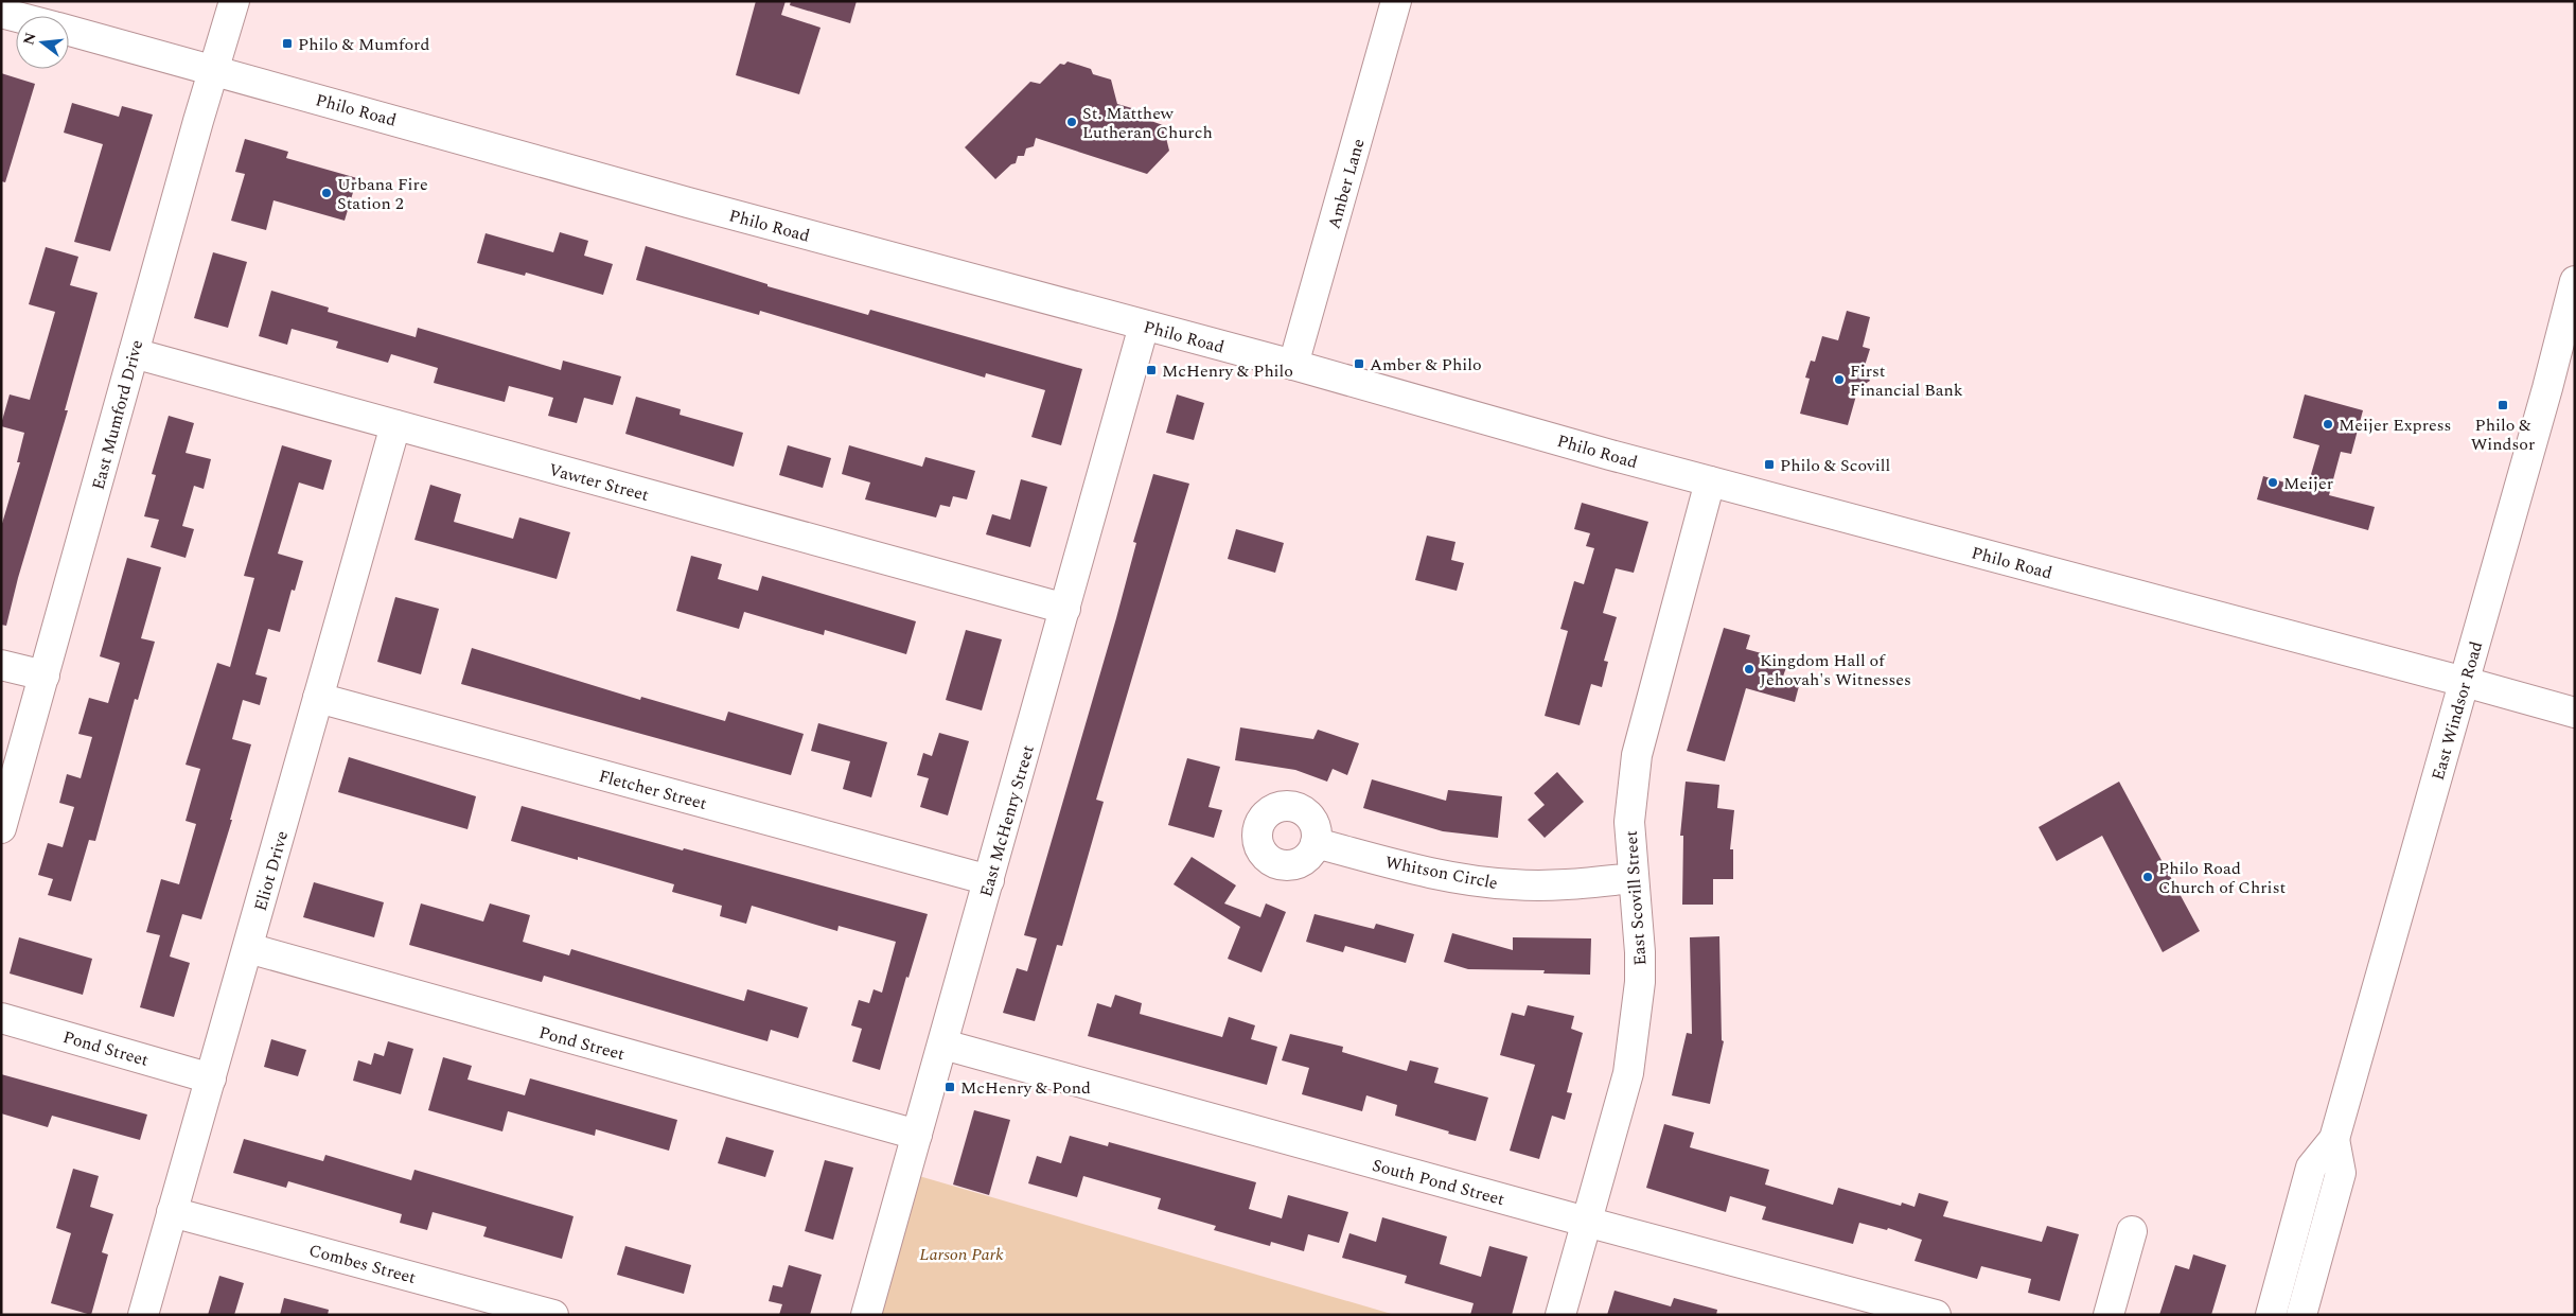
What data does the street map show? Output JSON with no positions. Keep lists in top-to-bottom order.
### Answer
{
  "streets": {
    "street": [
      "Philo Road",
      "Amber Lane",
      "East Mumford Drive",
      "Vawter Street",
      "East Windsor Road",
      "Fletcher Street",
      "East McHenry Street",
      "Eliot Drive",
      "Whitson Circle",
      "East Scovill Street",
      "Pond Street",
      "South Pond Street",
      "Combes Street"
    ]
  },
  "crossings": [
    ["Philo Road", "Amber Lane"],
    ["Philo Road", "East Mumford Drive"],
    ["Philo Road", "East Windsor Road"],
    ["Philo Road", "East McHenry Street"],
    ["Philo Road", "East Scovill Street"],
    ["East Mumford Drive", "Vawter Street"],
    ["Vawter Street", "East McHenry Street"],
    ["Vawter Street", "Eliot Drive"],
    ["Fletcher Street", "East McHenry Street"],
    ["Fletcher Street", "Eliot Drive"],
    ["East McHenry Street", "Pond Street"],
    ["East McHenry Street", "South Pond Street"],
    ["Eliot Drive", "Pond Street"],
    ["Eliot Drive", "Combes Street"],
    ["Whitson Circle", "East Scovill Street"],
    ["East Scovill Street", "South Pond Street"]
  ],
  "parks": ["Larson Park"],
  "places": {
    "transit": [
      "Philo & Mumford",
      "Amber & Philo",
      "McHenry & Philo",
      "Philo & Windsor",
      "Philo & Scovill",
      "McHenry & Pond"
    ],
    "other": [
      "St. Matthew Lutheran Church",
      "Urbana Fire Station 2",
      "First Financial Bank",
      "Meijer Express",
      "Meijer",
      "Kingdom Hall of Jehovah's Witnesses",
      "Philo Road Church of Christ"
    ]
  },
  "north": "left"
}
